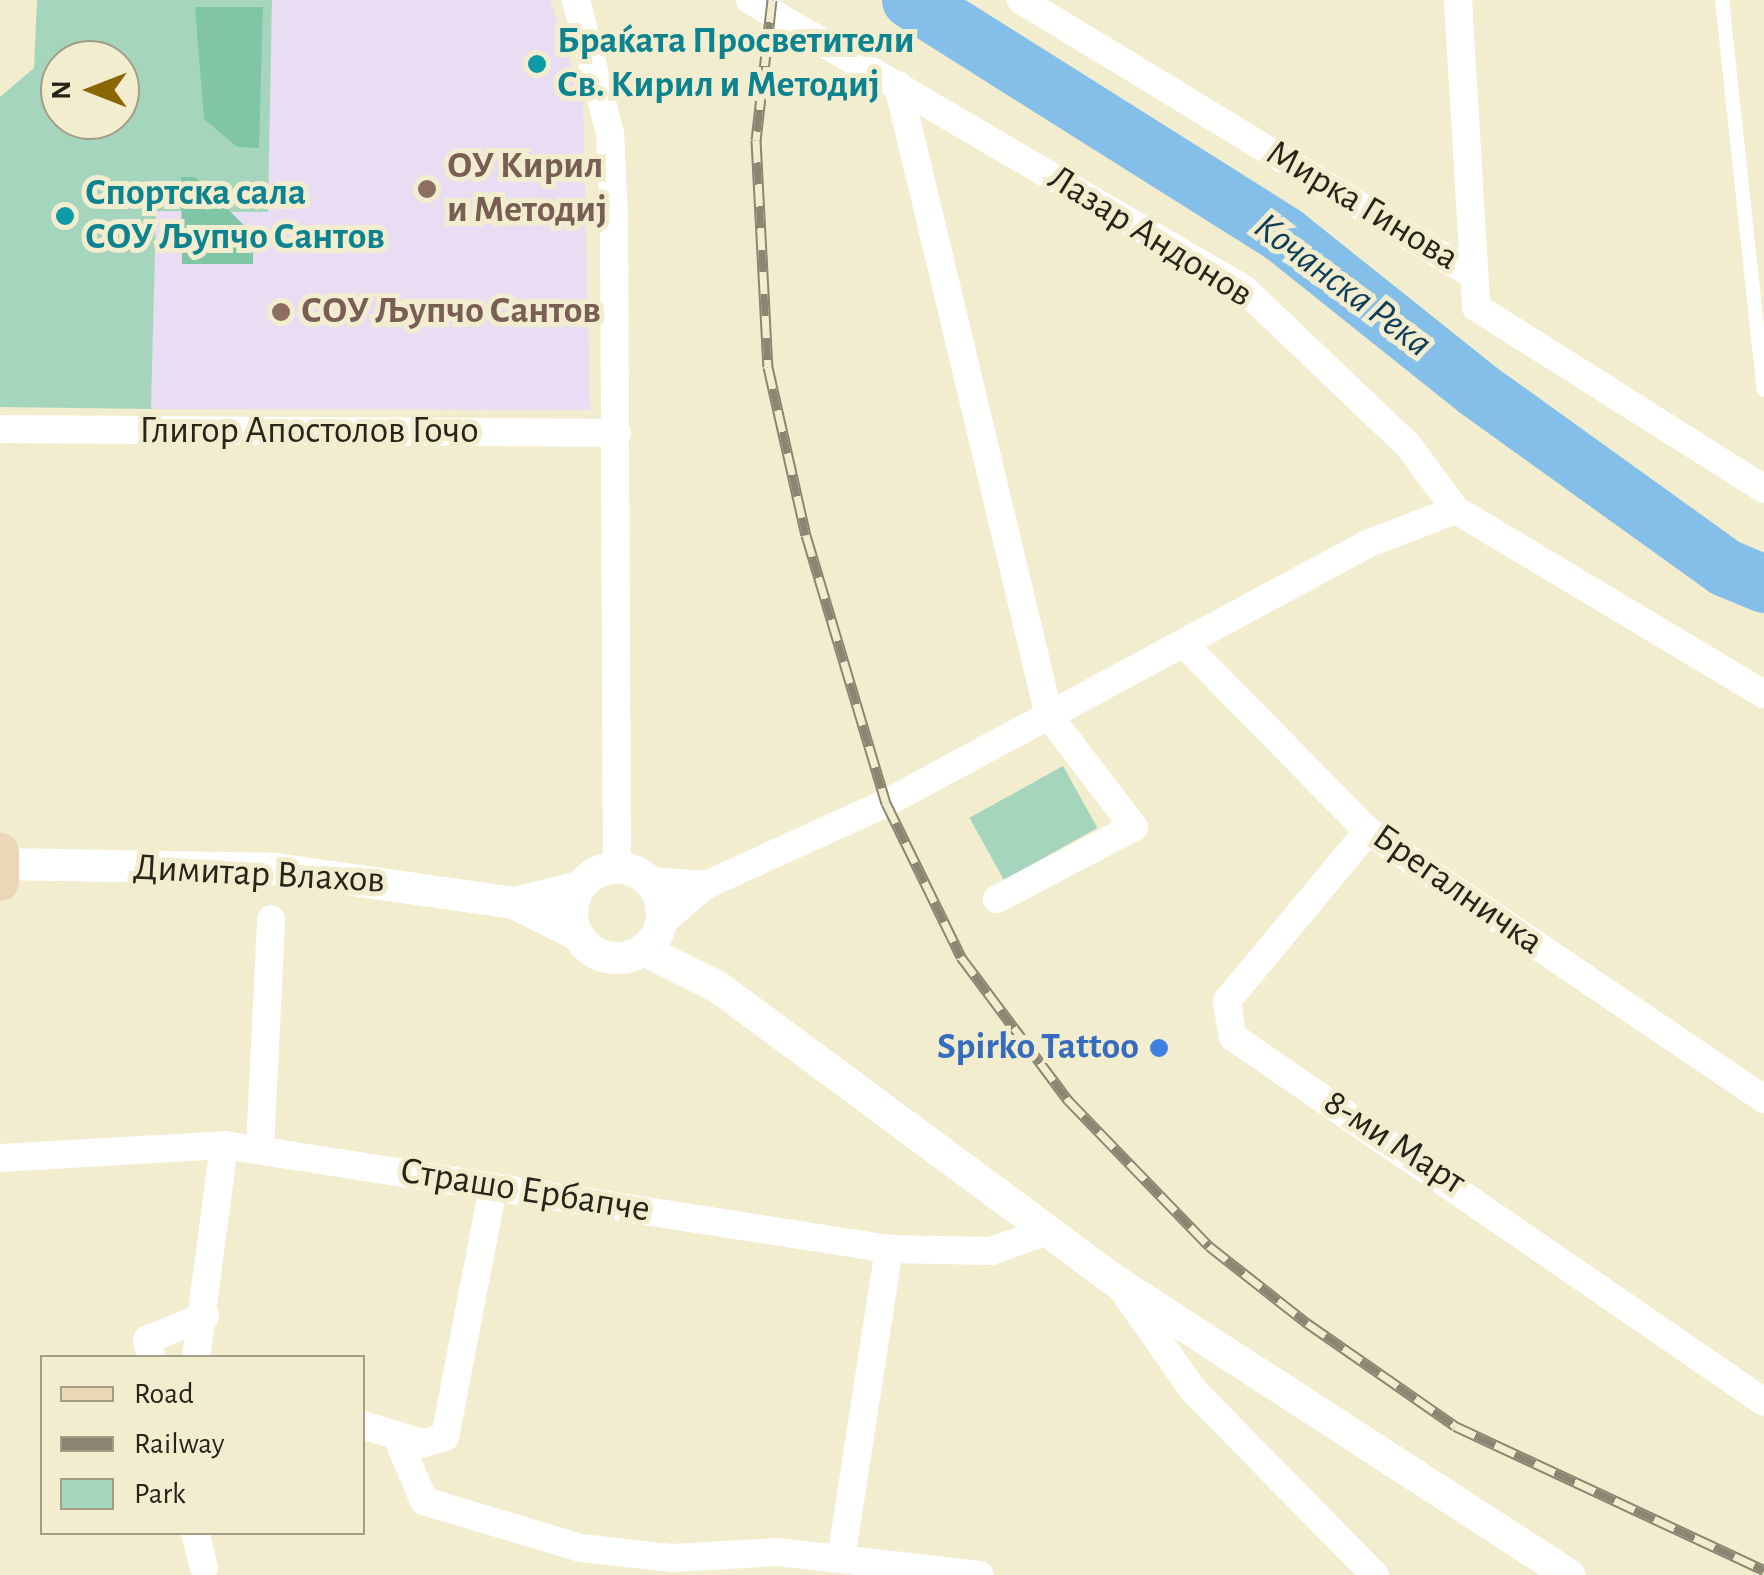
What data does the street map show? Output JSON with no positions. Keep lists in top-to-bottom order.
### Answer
{
  "streets": {
    "street": [
      "Мирка Гинова",
      "Лазар Андонов",
      "Глигор Апостолов Гочо",
      "Димитар Влахов",
      "Брегалничка",
      "8-ми Март",
      "Страшо Ербапче"
    ]
  },
  "crossings": [
    ["Брегалничка", "8-ми Март"]
  ],
  "water": ["Кочанска Река"],
  "places": [
    "Браќата Просветители Св. Кирил и Методиј",
    "ОУ Кирил и Методиј",
    "Спортска сала СОУ Љупчо Сантов",
    "СОУ Љупчо Сантов",
    "Spirko Tattoo"
  ],
  "legend": ["Road", "Railway", "Park"],
  "north": "left"
}
